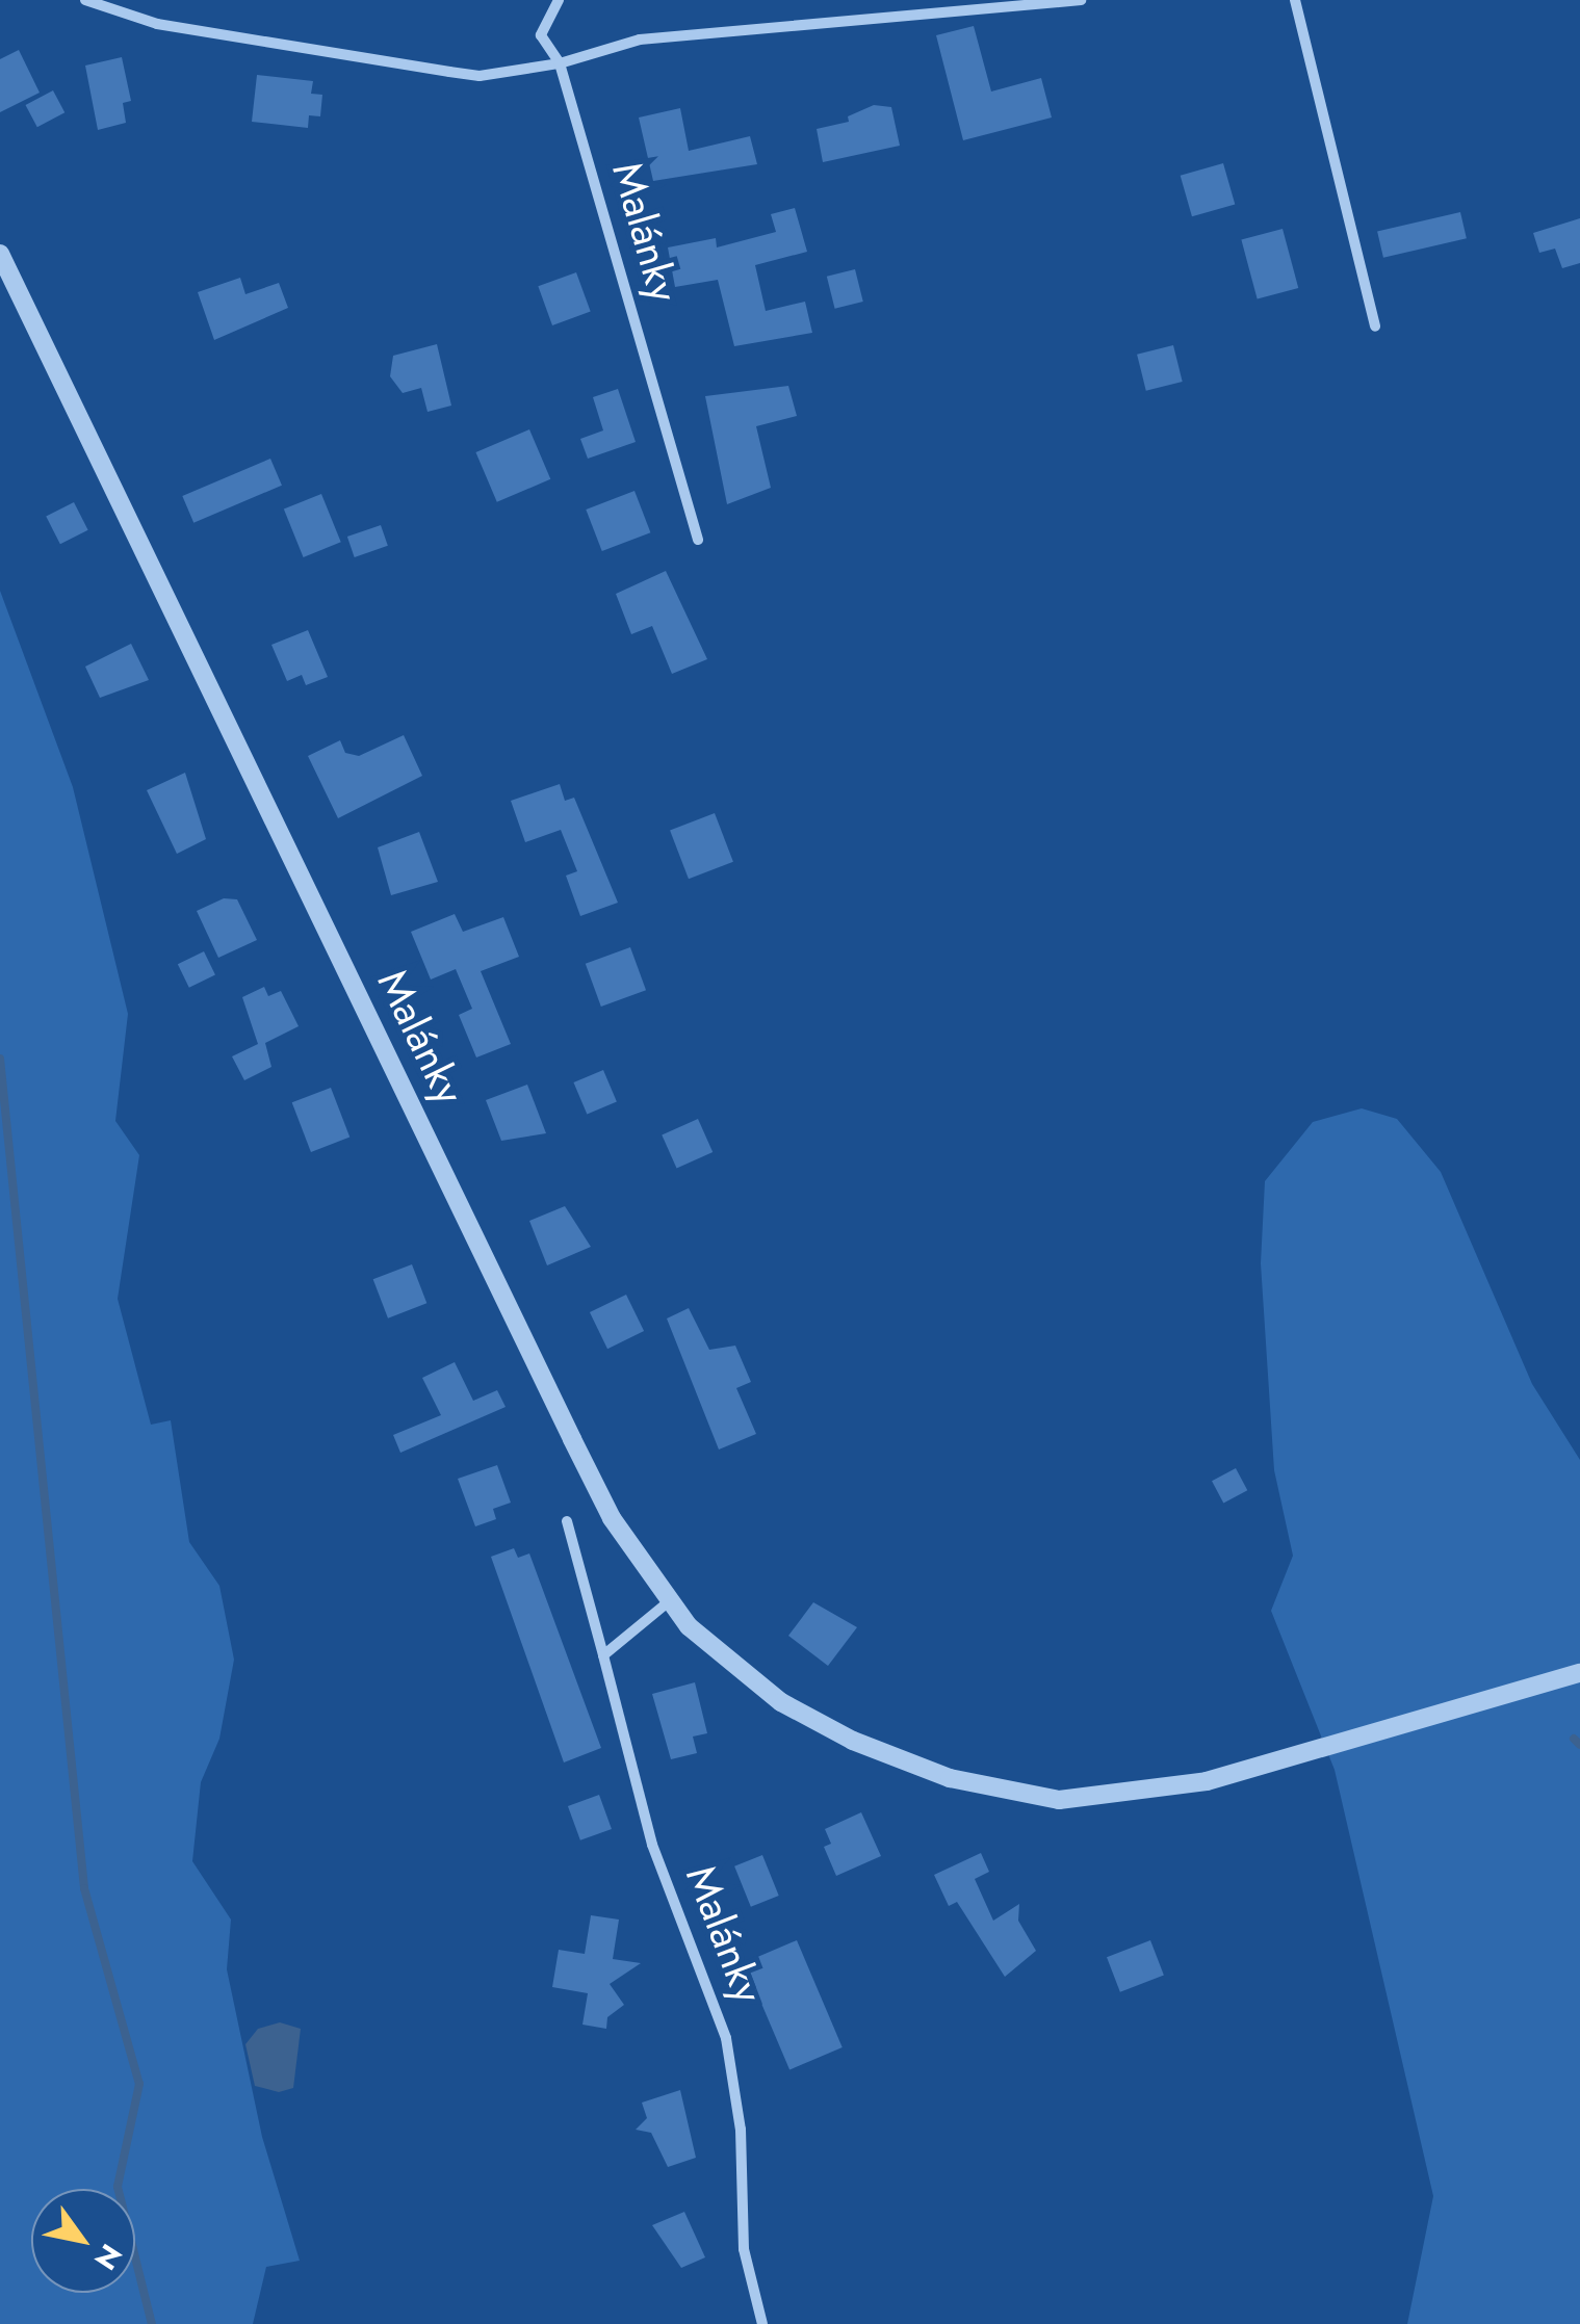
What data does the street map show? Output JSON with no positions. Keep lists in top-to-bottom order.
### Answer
{
  "streets": {
    "street": ["Malánky"]
  },
  "north": "bottom right"
}
